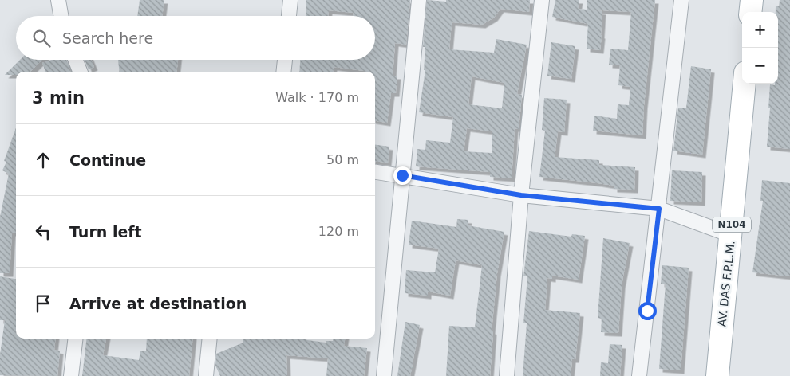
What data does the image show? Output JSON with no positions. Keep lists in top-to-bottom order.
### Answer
{
  "streets": {
    "main road": ["N104", "AV. DAS F.P.L.M."]
  },
  "page": {
    "map_buttons": ["+", "−"],
    "search": "Search here",
    "heading": ["3 min", "Walk · 170 m"],
    "list": [
      ["Continue", "50 m"],
      ["Turn left", "120 m"],
      "Arrive at destination"
    ]
  }
}
